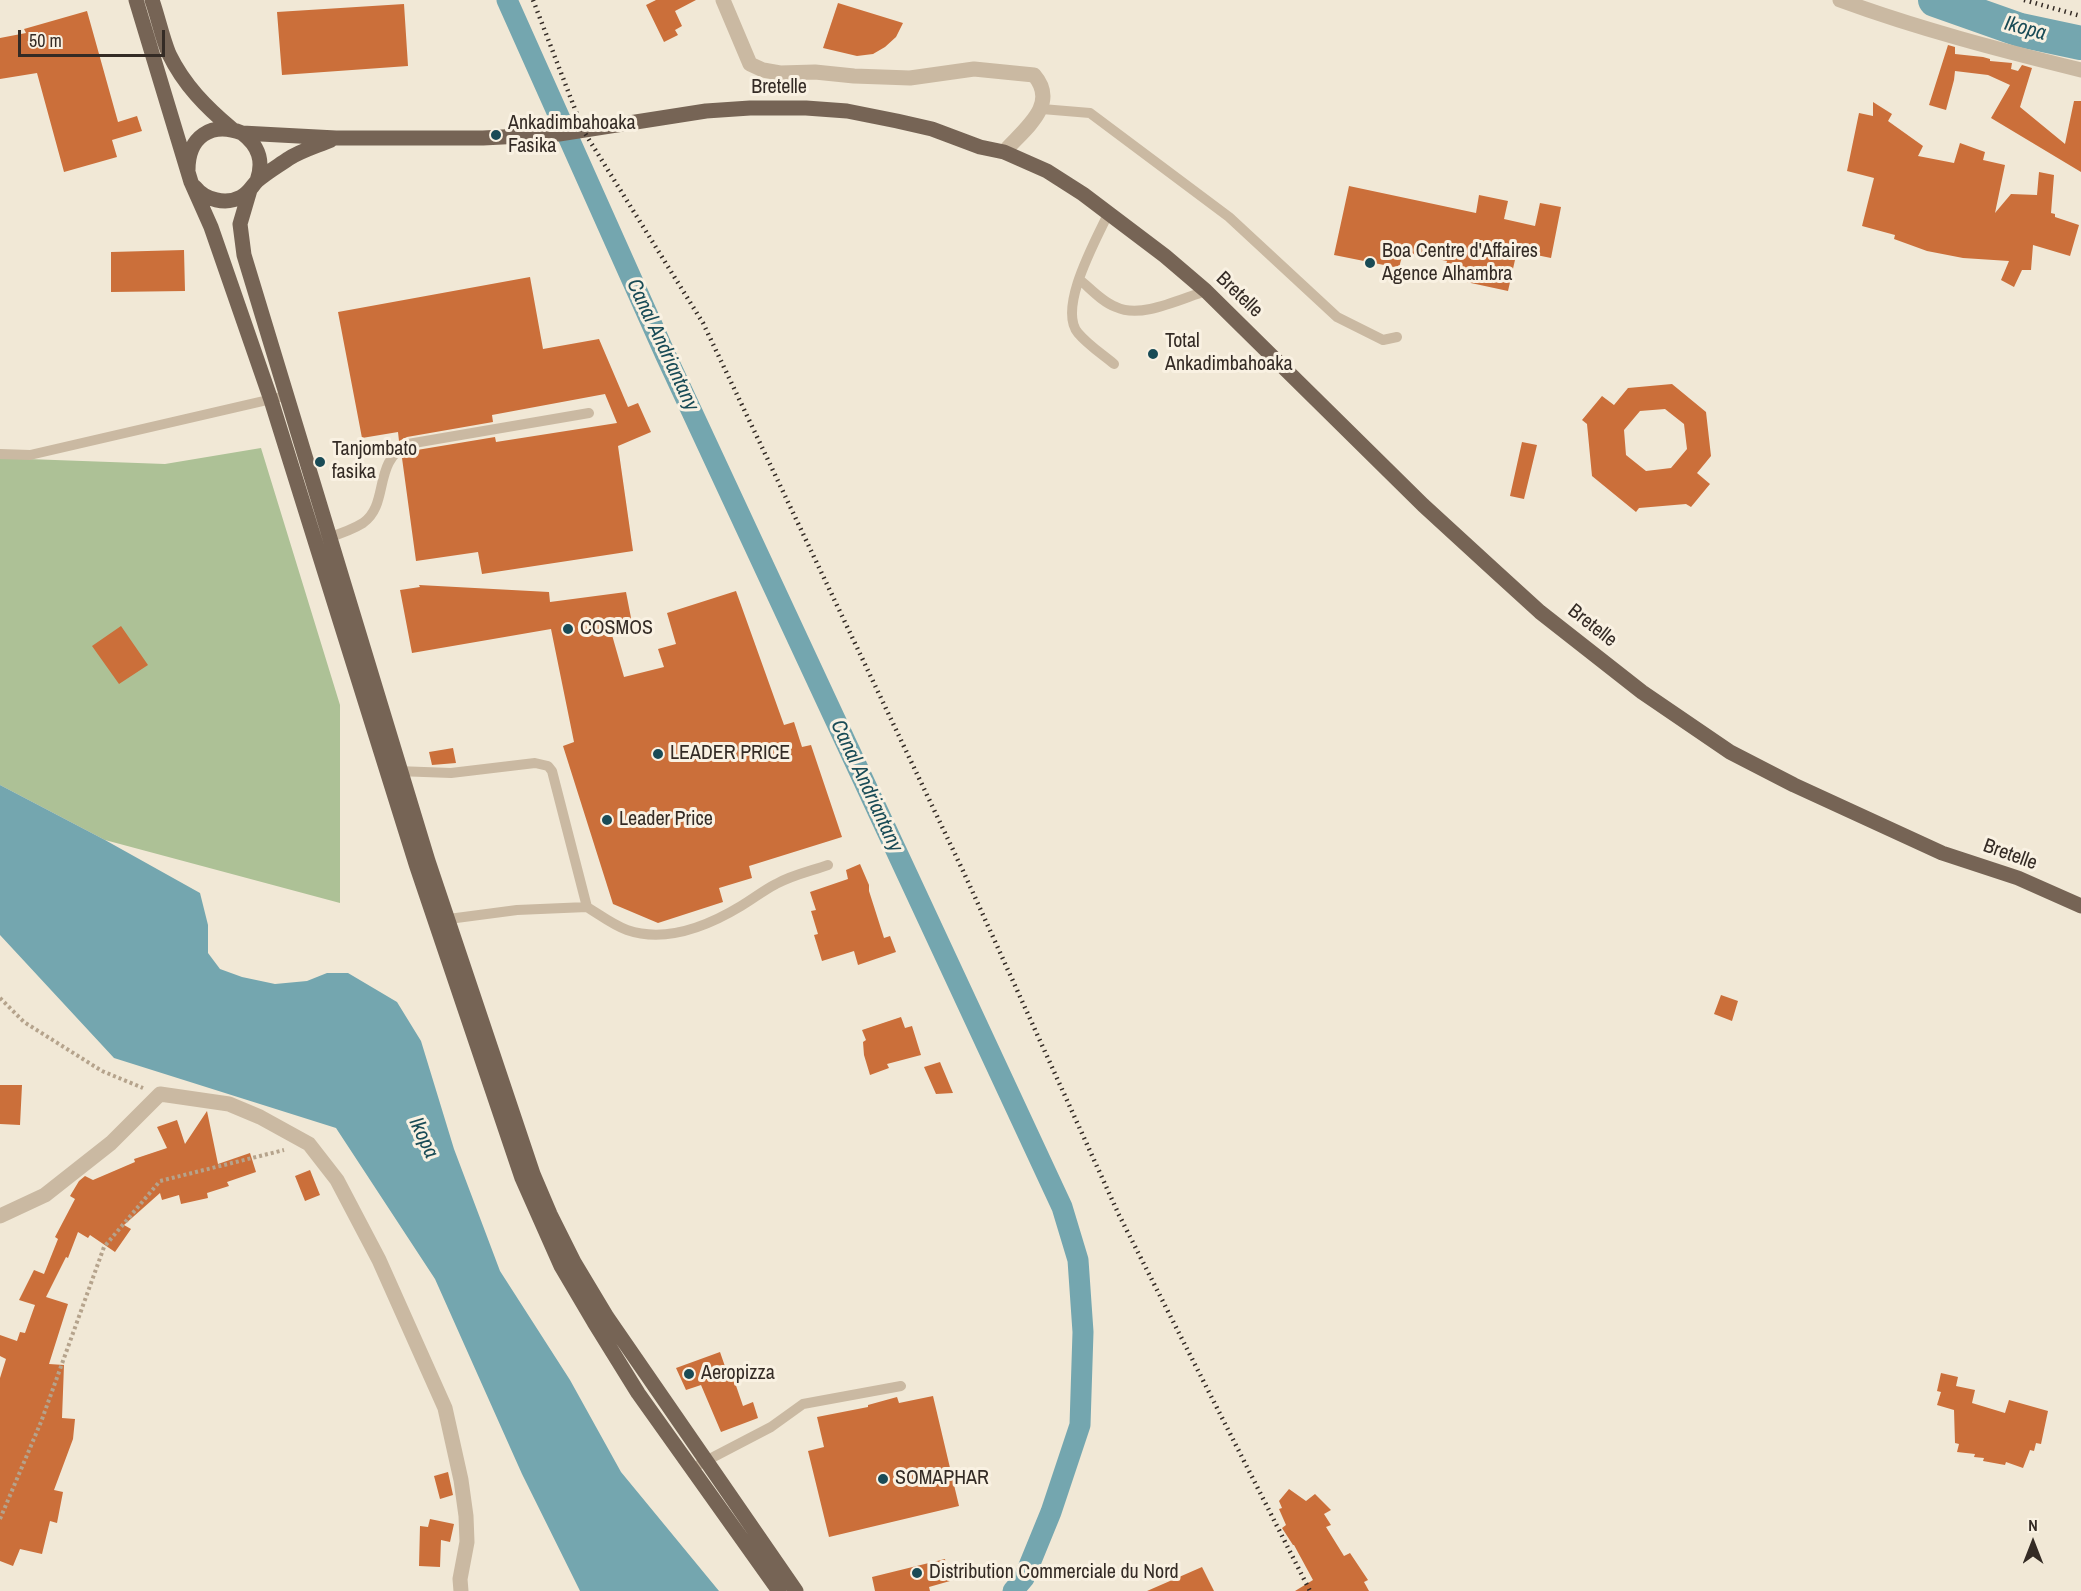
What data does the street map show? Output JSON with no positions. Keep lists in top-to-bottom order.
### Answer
{
  "streets": {
    "main road": ["Bretelle"]
  },
  "water": ["Ikopa", "Canal Andriantany"],
  "places": [
    "Ankadimbahoaka Fasika",
    "Boa Centre d'Affaires Agence Alhambra",
    "Total Ankadimbahoaka",
    "Tanjombato fasika",
    "COSMOS",
    "LEADER PRICE",
    "Leader Price",
    "Aeropizza",
    "SOMAPHAR",
    "Distribution Commerciale du Nord"
  ],
  "scale_bar": "50 m",
  "north": "top"
}
